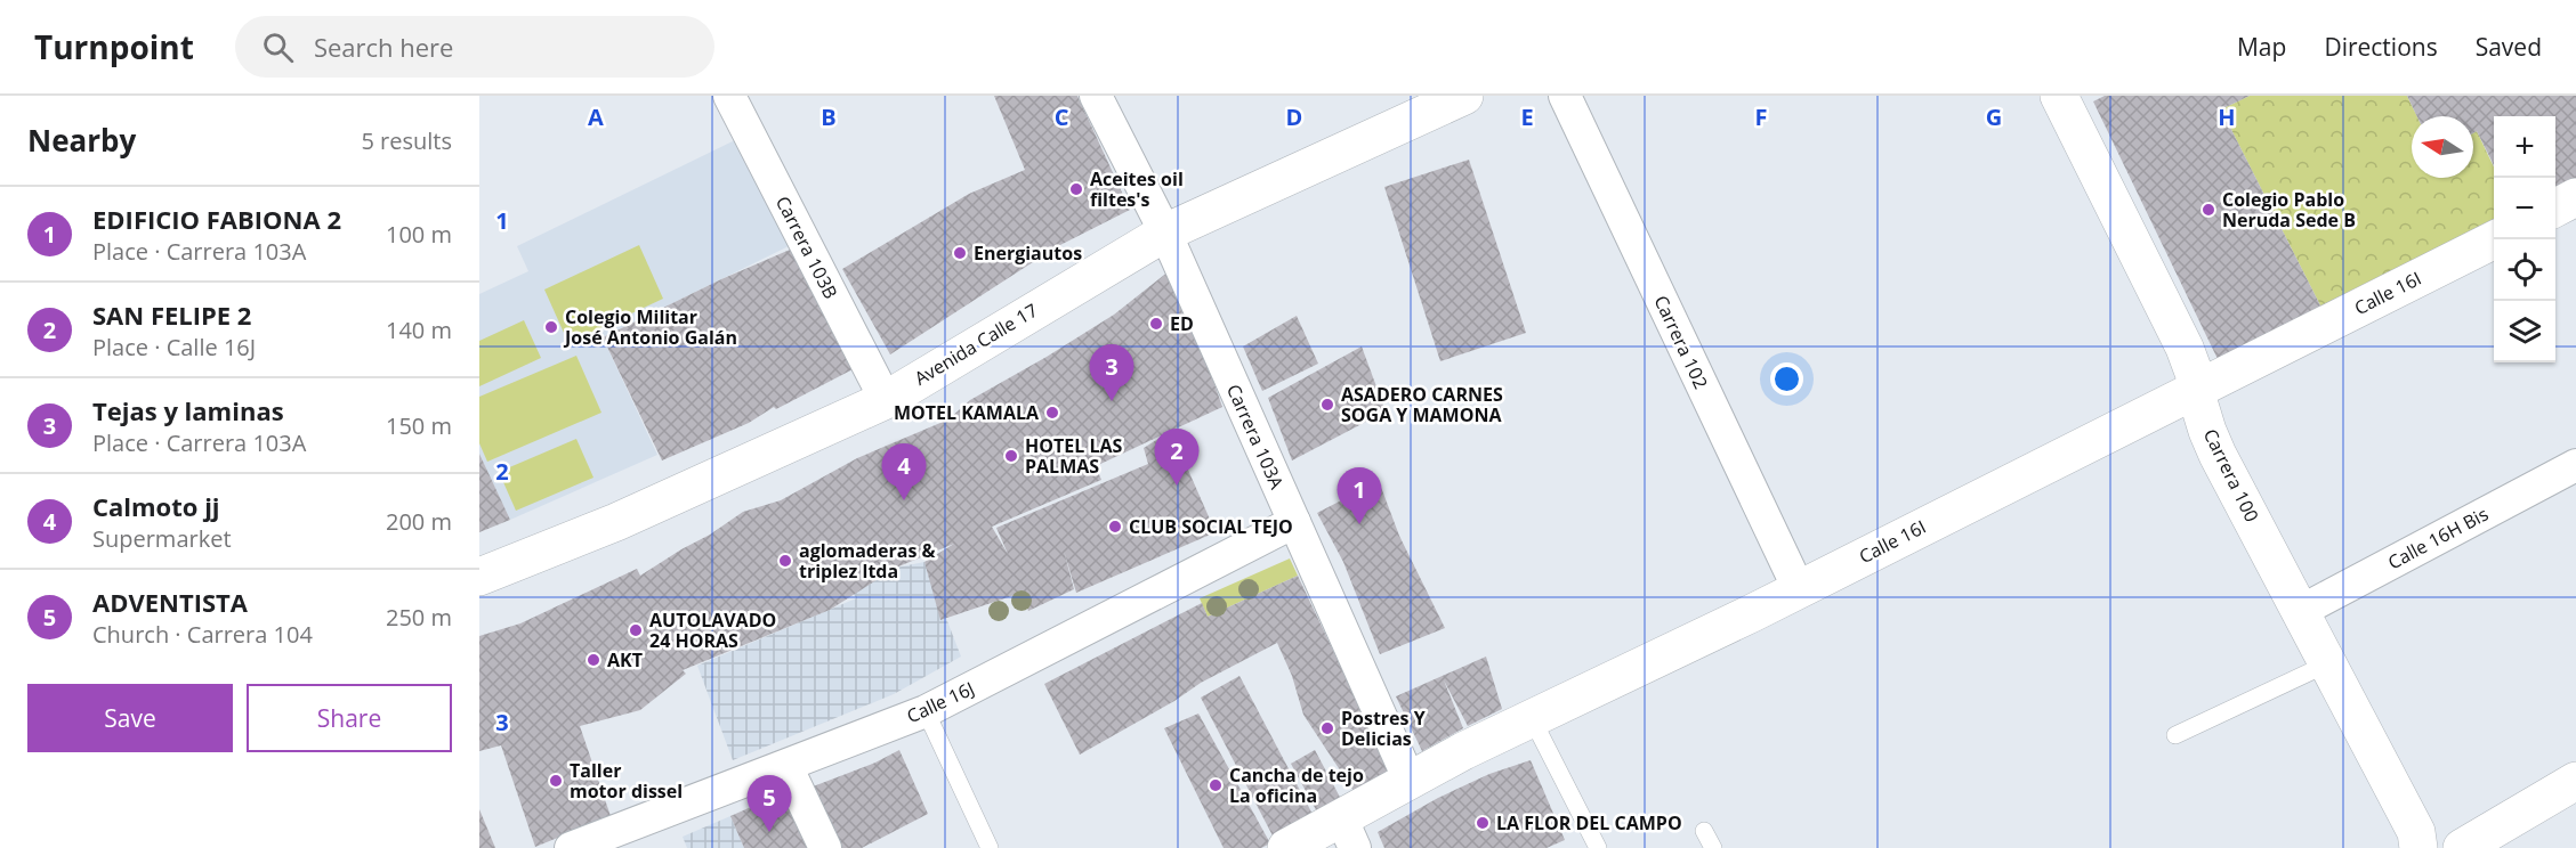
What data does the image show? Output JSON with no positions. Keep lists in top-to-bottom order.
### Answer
{
  "streets": {
    "street": [
      "Carrera 103B",
      "Calle 16I",
      "Carrera 102",
      "Avenida Calle 17",
      "Carrera 103A",
      "Carrera 100",
      "Calle 16H Bis",
      "Calle 16J"
    ]
  },
  "crossings": [
    ["Carrera 103B", "Avenida Calle 17"],
    ["Calle 16I", "Carrera 102"],
    ["Calle 16I", "Carrera 103A"],
    ["Calle 16I", "Carrera 100"],
    ["Avenida Calle 17", "Carrera 103A"],
    ["Carrera 103A", "Calle 16J"],
    ["Carrera 100", "Calle 16H Bis"]
  ],
  "places": [
    "Aceites oil filtes's",
    "Colegio Pablo Neruda Sede B",
    "Energiautos",
    "ED",
    "Colegio Militar José Antonio Galán",
    "ASADERO CARNES SOGA Y MAMONA",
    "MOTEL KAMALA",
    "HOTEL LAS PALMAS",
    "CLUB SOCIAL TEJO",
    "aglomaderas & triplez ltda",
    "AUTOLAVADO 24 HORAS",
    "AKT",
    "Postres Y Delicias",
    "Taller motor dissel",
    "Cancha de tejo La oficina",
    "LA FLOR DEL CAMPO"
  ],
  "north": "left",
  "page": {
    "header": "Turnpoint",
    "search": "Search here",
    "nav": ["Map", "Directions", "Saved"],
    "heading": ["Nearby", "5 results"],
    "map_buttons": ["+", "−"],
    "list": [
      {
        "mark": "1",
        "name": "EDIFICIO FABIONA 2",
        "note": "Place · Carrera 103A",
        "value": "100 m"
      },
      {
        "mark": "2",
        "name": "SAN FELIPE 2",
        "note": "Place · Calle 16J",
        "value": "140 m"
      },
      {
        "mark": "3",
        "name": "Tejas y laminas",
        "note": "Place · Carrera 103A",
        "value": "150 m"
      },
      {
        "mark": "4",
        "name": "Calmoto jj",
        "note": "Supermarket",
        "value": "200 m"
      },
      {
        "mark": "5",
        "name": "ADVENTISTA",
        "note": "Church · Carrera 104",
        "value": "250 m"
      }
    ],
    "pins": [
      "3",
      "2",
      "4",
      "1",
      "5"
    ],
    "buttons": ["Save", "Share"]
  },
  "grid": {
    "columns": [
      "A",
      "B",
      "C",
      "D",
      "E",
      "F",
      "G",
      "H"
    ],
    "rows": ["1", "2", "3"]
  }
}
